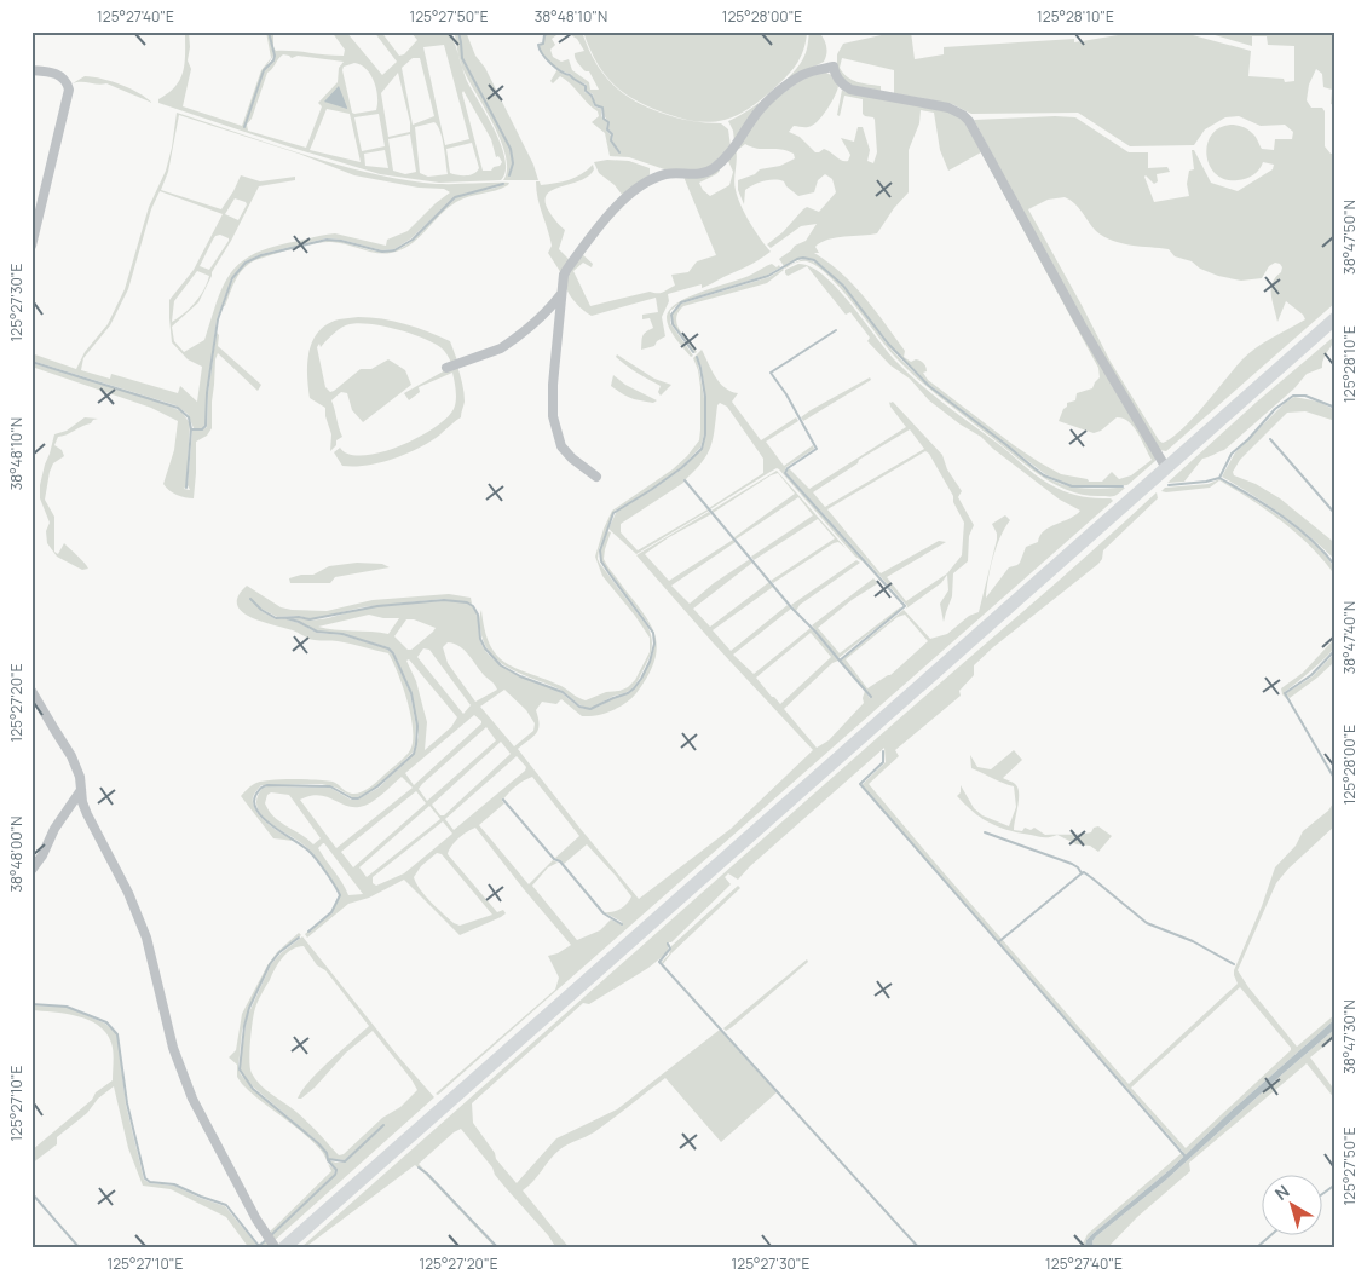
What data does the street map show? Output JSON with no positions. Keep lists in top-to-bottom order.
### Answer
{
  "north": "top left",
  "coordinates": [
    "125°27'40\"E",
    "125°27'50\"E",
    "38°48'10\"N",
    "125°28'00\"E",
    "125°28'10\"E",
    "38°47'50\"N",
    "125°27'30\"E",
    "38°47'40\"N",
    "125°27'20\"E",
    "38°48'00\"N",
    "38°47'30\"N",
    "125°27'10\"E"
  ]
}
